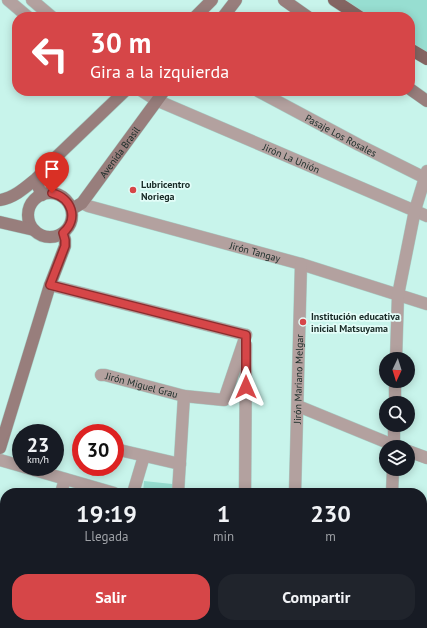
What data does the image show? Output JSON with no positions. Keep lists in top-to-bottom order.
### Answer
{
  "streets": {
    "main road": ["Avenida Brasil"],
    "street": [
      "Pasaje Los Rosales",
      "Jirón La Unión",
      "Jirón Tangay",
      "Jirón Mariano Melgar",
      "Jirón Miguel Grau"
    ]
  },
  "crossings": [
    ["Avenida Brasil", "Jirón La Unión"],
    ["Avenida Brasil", "Jirón Tangay"],
    ["Jirón Tangay", "Jirón Mariano Melgar"]
  ],
  "places": ["Lubricentro Noriega", "Institución educativa inicial Matsuyama"],
  "north": "bottom",
  "page": {
    "turn": ["30 m", "Gira a la izquierda"],
    "speed": "23 km/h",
    "limit": "30",
    "eta": [
      "19:19",
      "Llegada",
      "1",
      "min",
      "230",
      "m"
    ],
    "buttons": ["Salir", "Compartir"]
  }
}
